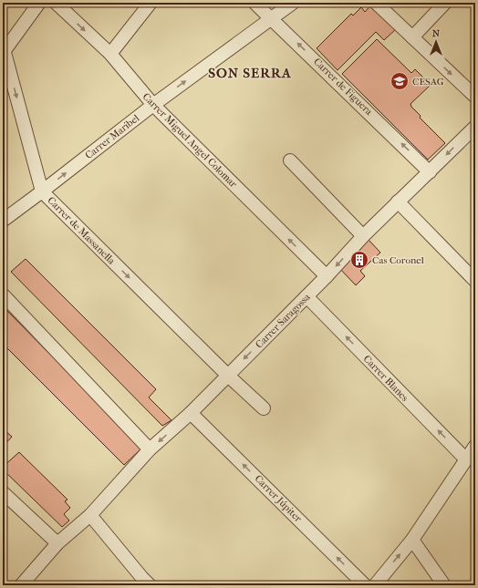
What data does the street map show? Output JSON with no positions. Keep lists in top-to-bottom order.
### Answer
{
  "streets": {
    "street": [
      "Carrer de Figuera",
      "Carrer Maribel",
      "Carrer Miguel Angel Colomar",
      "Carrer de Massanella",
      "Carrer Saragossa",
      "Carrer Blanes",
      "Carrer Júpiter"
    ]
  },
  "crossings": [
    ["Carrer de Figuera", "Carrer Maribel"],
    ["Carrer de Figuera", "Carrer Saragossa"],
    ["Carrer Maribel", "Carrer Miguel Angel Colomar"],
    ["Carrer Maribel", "Carrer de Massanella"],
    ["Carrer Miguel Angel Colomar", "Carrer Saragossa"],
    ["Carrer de Massanella", "Carrer Saragossa"],
    ["Carrer Saragossa", "Carrer Blanes"],
    ["Carrer Saragossa", "Carrer Júpiter"]
  ],
  "one_way": [
    "Carrer Maribel",
    "Carrer Saragossa",
    "Carrer Blanes",
    "Carrer Júpiter"
  ],
  "districts": ["SON SERRA"],
  "places": {
    "school or university": ["CESAG"],
    "building": ["Cas Coronel"]
  },
  "north": "top"
}
